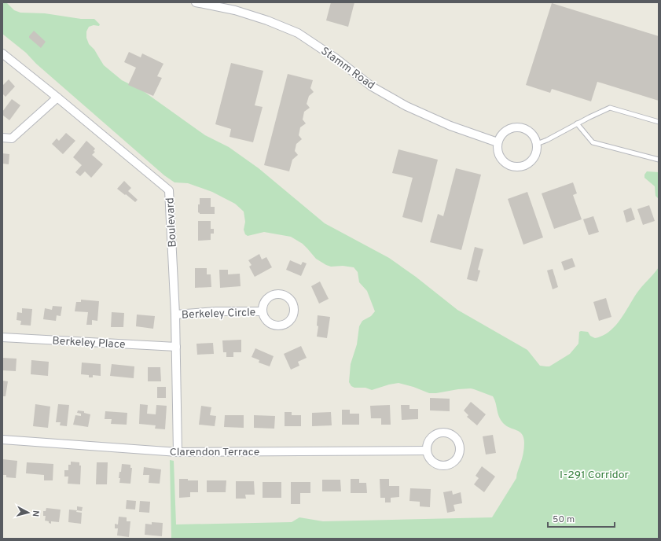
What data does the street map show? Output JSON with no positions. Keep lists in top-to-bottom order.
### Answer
{
  "streets": {
    "street": [
      "Stamm Road",
      "Boulevard",
      "Berkeley Circle",
      "Berkeley Place",
      "Clarendon Terrace"
    ]
  },
  "crossings": [
    ["Boulevard", "Berkeley Circle"],
    ["Boulevard", "Berkeley Place"],
    ["Boulevard", "Clarendon Terrace"]
  ],
  "parks": ["I-291 Corridor"],
  "scale_bar": "50 m",
  "north": "right"
}
